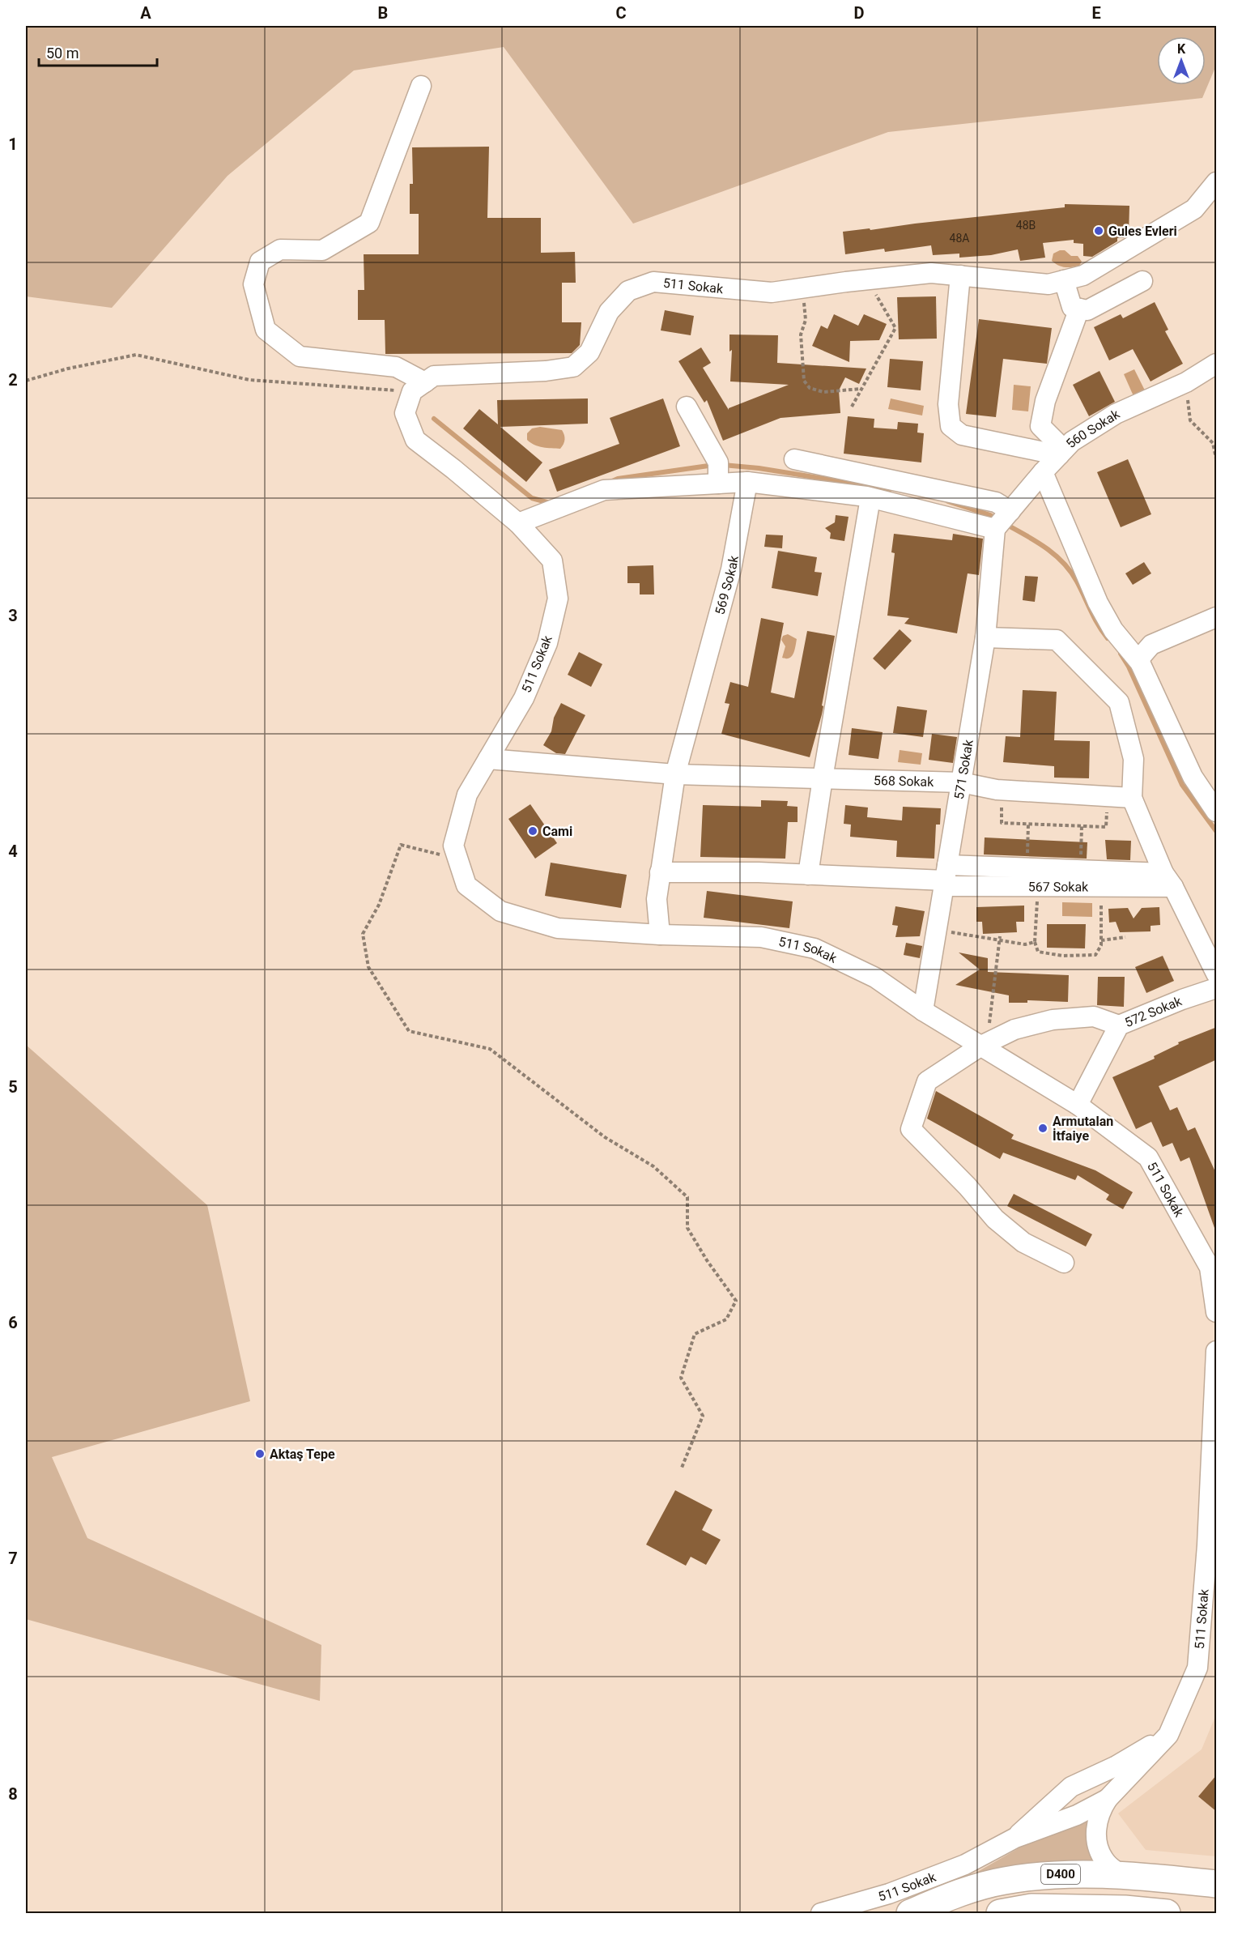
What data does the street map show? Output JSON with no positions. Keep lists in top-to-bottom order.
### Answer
{
  "streets": {
    "highway": ["D400"],
    "street": [
      "511 Sokak",
      "560 Sokak",
      "569 Sokak",
      "571 Sokak",
      "568 Sokak",
      "567 Sokak",
      "572 Sokak"
    ]
  },
  "crossings": [
    ["511 Sokak", "569 Sokak"],
    ["511 Sokak", "571 Sokak"],
    ["511 Sokak", "568 Sokak"],
    ["511 Sokak", "572 Sokak"],
    ["511 Sokak", "D400"],
    ["560 Sokak", "571 Sokak"],
    ["569 Sokak", "568 Sokak"],
    ["571 Sokak", "568 Sokak"],
    ["571 Sokak", "567 Sokak"]
  ],
  "places": [
    "Gules Evleri",
    "Cami",
    "Armutalan İtfaiye",
    "Aktaş Tepe"
  ],
  "house_numbers": ["48B", "48A"],
  "scale_bar": "50 m",
  "north": "top",
  "grid": {
    "columns": [
      "A",
      "B",
      "C",
      "D",
      "E"
    ],
    "rows": [
      "1",
      "2",
      "3",
      "4",
      "5",
      "6",
      "7",
      "8"
    ]
  }
}
